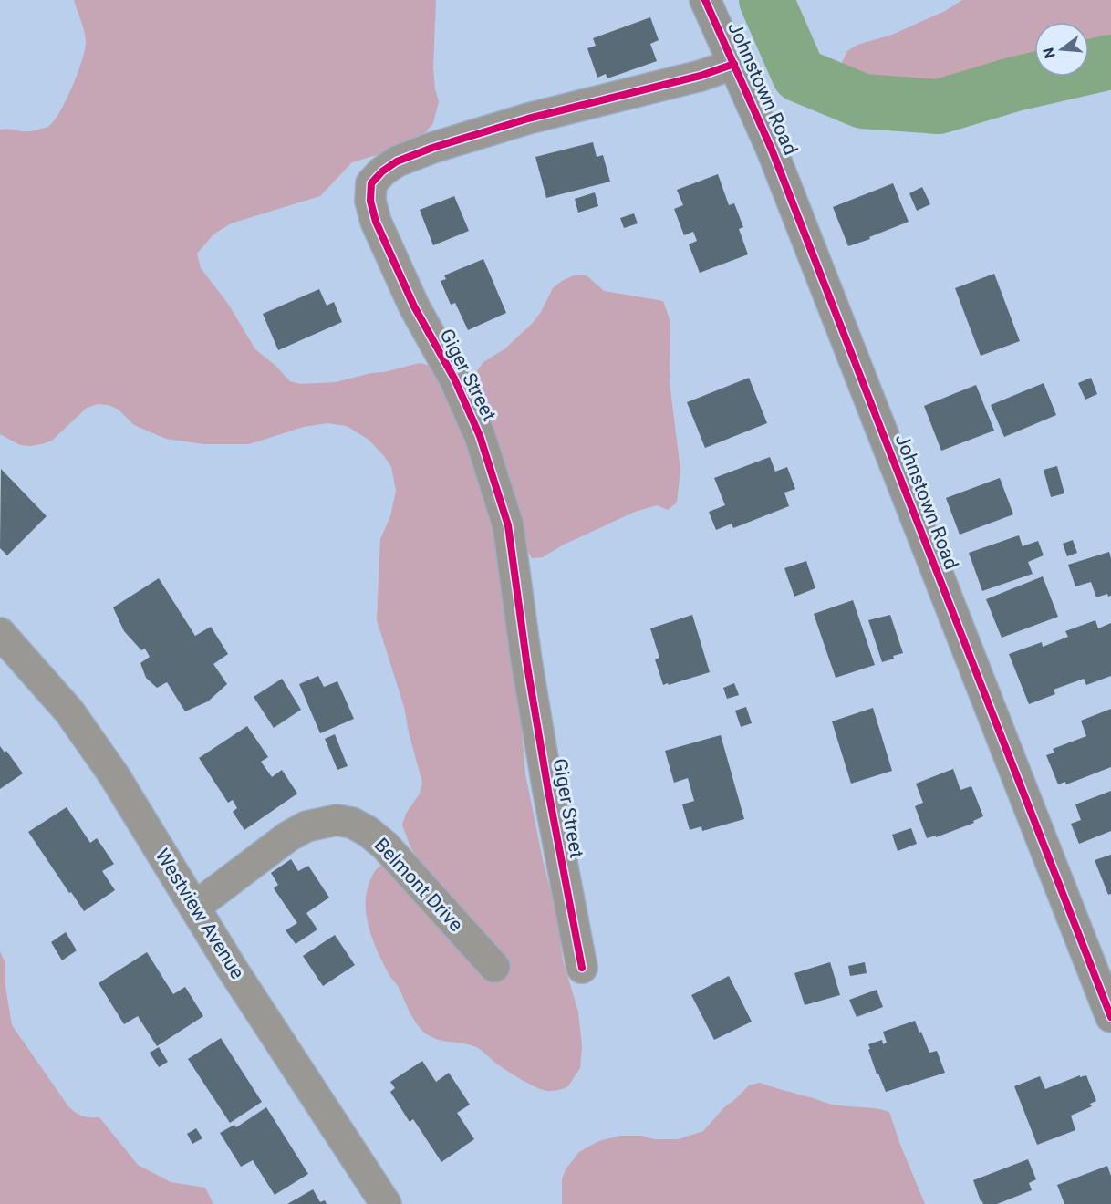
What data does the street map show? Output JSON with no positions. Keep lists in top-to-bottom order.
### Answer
{
  "streets": {
    "street": [
      "Johnstown Road",
      "Giger Street",
      "Belmont Drive",
      "Westview Avenue"
    ]
  },
  "crossings": [
    ["Johnstown Road", "Giger Street"],
    ["Belmont Drive", "Westview Avenue"]
  ],
  "north": "left"
}
